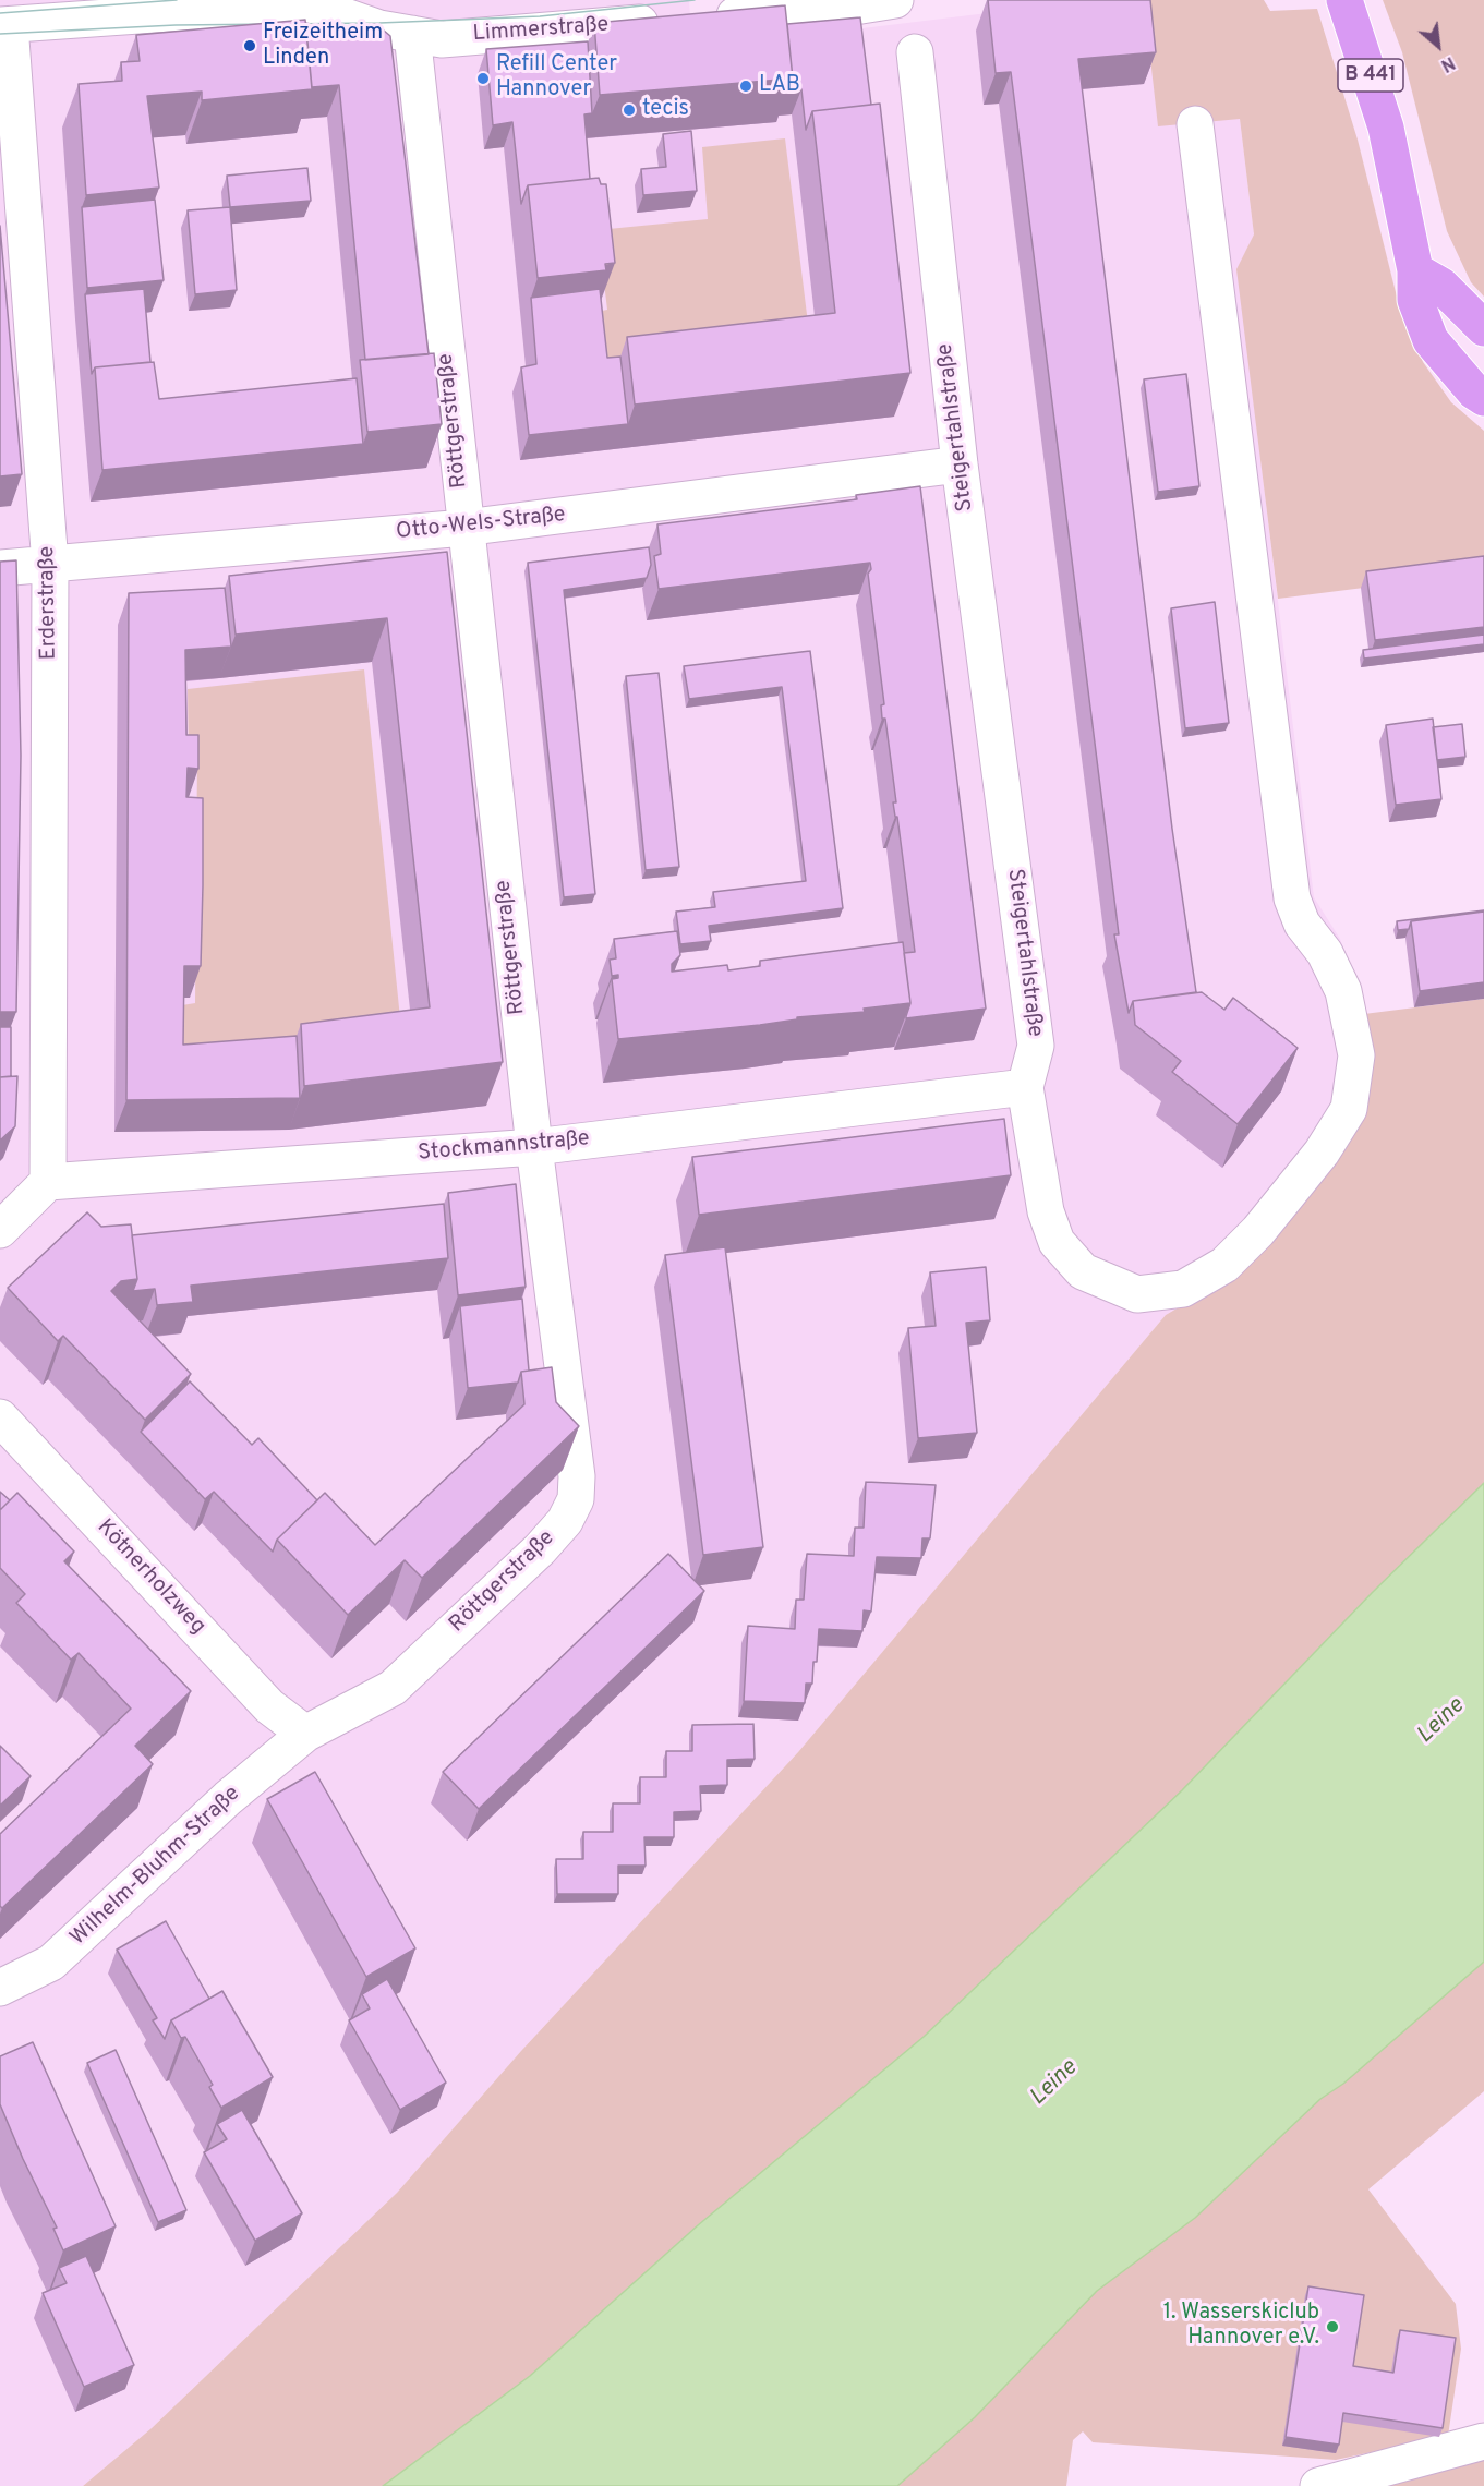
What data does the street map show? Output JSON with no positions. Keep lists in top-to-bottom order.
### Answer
{
  "streets": {
    "highway": ["B 441"],
    "street": [
      "Limmerstraße",
      "Röttgerstraße",
      "Steigertahlstraße",
      "Otto-Wels-Straße",
      "Erderstraße",
      "Stockmannstraße",
      "Kötnerholzweg",
      "Wilhelm-Bluhm-Straße"
    ]
  },
  "crossings": [
    ["Limmerstraße", "Röttgerstraße"],
    ["Limmerstraße", "Erderstraße"],
    ["Röttgerstraße", "Otto-Wels-Straße"],
    ["Röttgerstraße", "Stockmannstraße"],
    ["Röttgerstraße", "Kötnerholzweg"],
    ["Röttgerstraße", "Wilhelm-Bluhm-Straße"],
    ["Steigertahlstraße", "Otto-Wels-Straße"],
    ["Steigertahlstraße", "Stockmannstraße"],
    ["Otto-Wels-Straße", "Erderstraße"],
    ["Erderstraße", "Stockmannstraße"],
    ["Kötnerholzweg", "Wilhelm-Bluhm-Straße"]
  ],
  "water": ["Leine"],
  "places": [
    "Freizeitheim Linden",
    "Refill Center Hannover",
    "LAB",
    "tecis",
    "1. Wasserskiclub Hannover e.V."
  ],
  "north": "bottom right"
}
